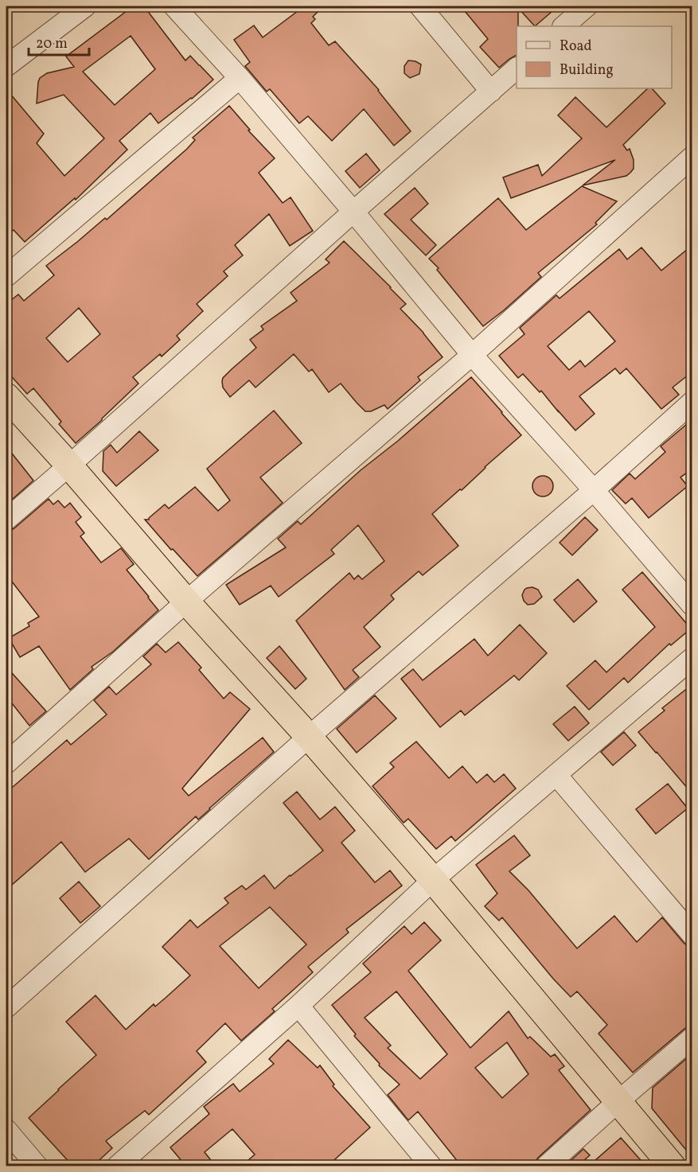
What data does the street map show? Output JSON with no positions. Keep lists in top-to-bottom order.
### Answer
{
  "legend": ["Road", "Building"],
  "scale_bar": "20 m"
}
